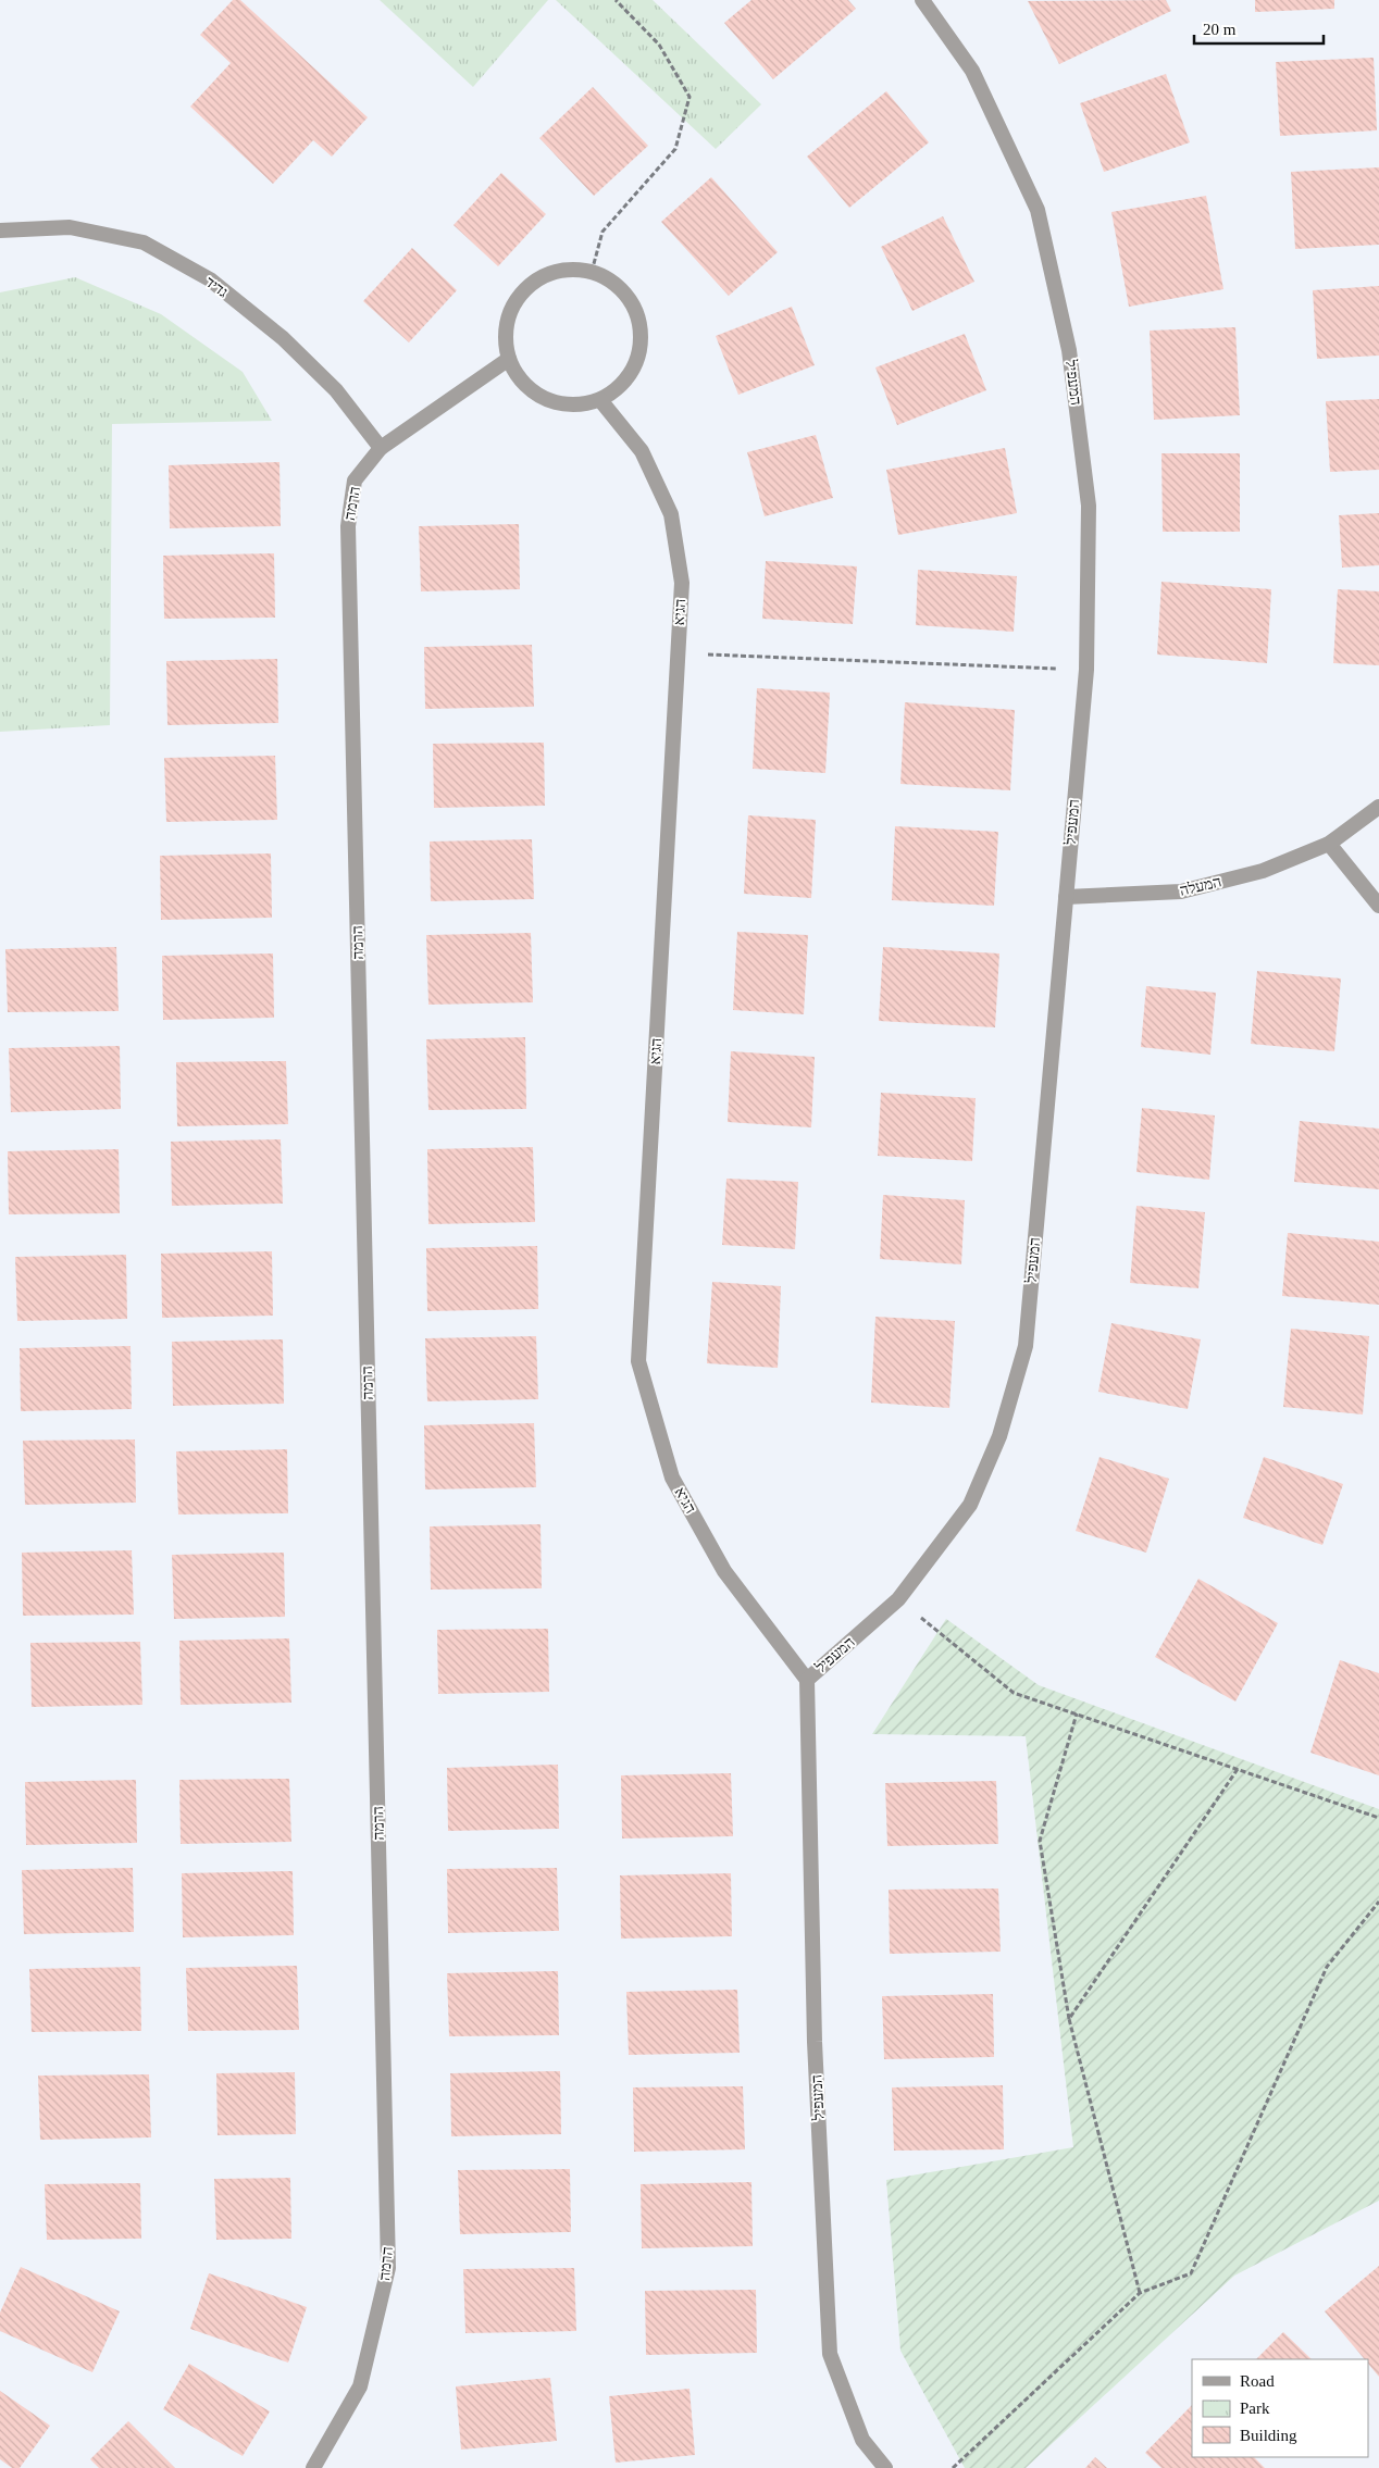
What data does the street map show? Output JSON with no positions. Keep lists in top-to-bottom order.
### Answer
{
  "streets": {
    "street": [
      "גדיד",
      "המעפיל",
      "הרמה",
      "הגיא",
      "המעלה"
    ]
  },
  "crossings": [
    ["גדיד", "הרמה"],
    ["המעפיל", "הגיא"],
    ["המעפיל", "המעלה"],
    ["הרמה", "הגיא"]
  ],
  "legend": ["Road", "Park", "Building"],
  "scale_bar": "20 m"
}
